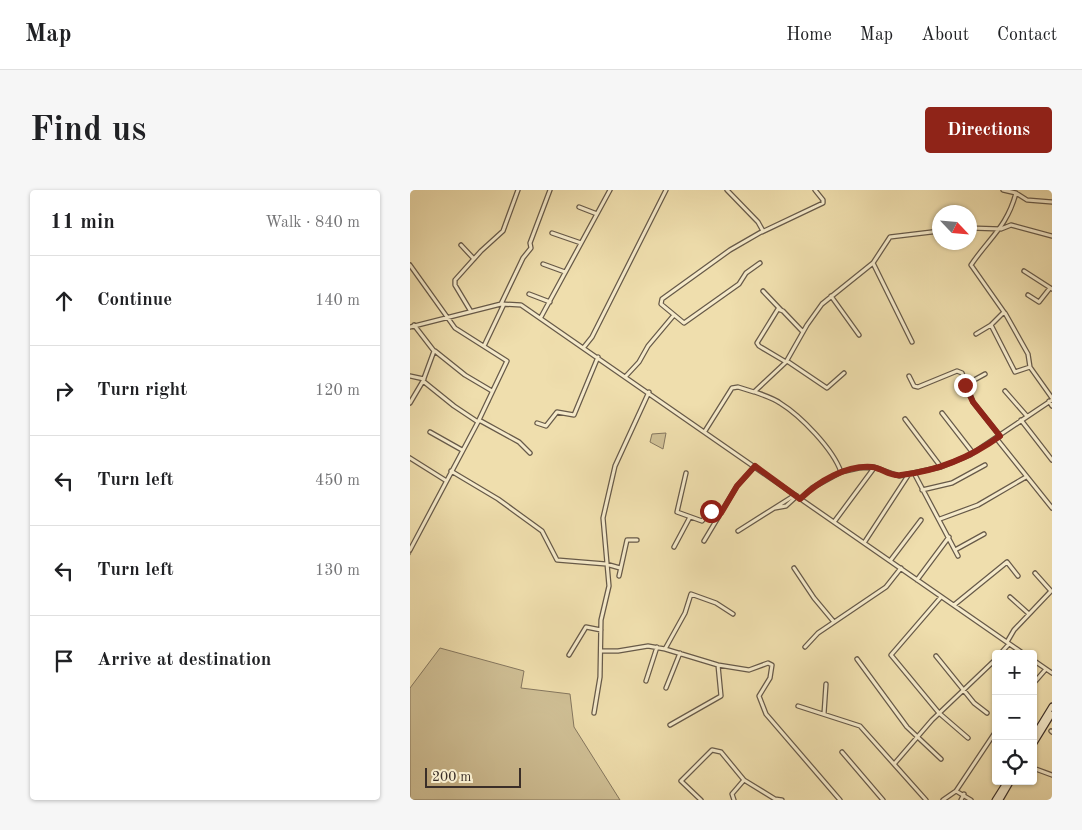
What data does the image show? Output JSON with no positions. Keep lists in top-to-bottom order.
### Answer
{
  "scale_bar": "200 m",
  "north": "bottom right",
  "page": {
    "header": "Map",
    "nav": [
      "Home",
      "Map",
      "About",
      "Contact"
    ],
    "buttons": "Directions",
    "title": "Find us",
    "heading": ["11 min", "Walk · 840 m"],
    "list": [
      ["Continue", "140 m"],
      ["Turn right", "120 m"],
      ["Turn left", "450 m"],
      ["Turn left", "130 m"],
      "Arrive at destination"
    ],
    "map_buttons": ["+", "−"],
    "scale": "200 m"
  }
}
